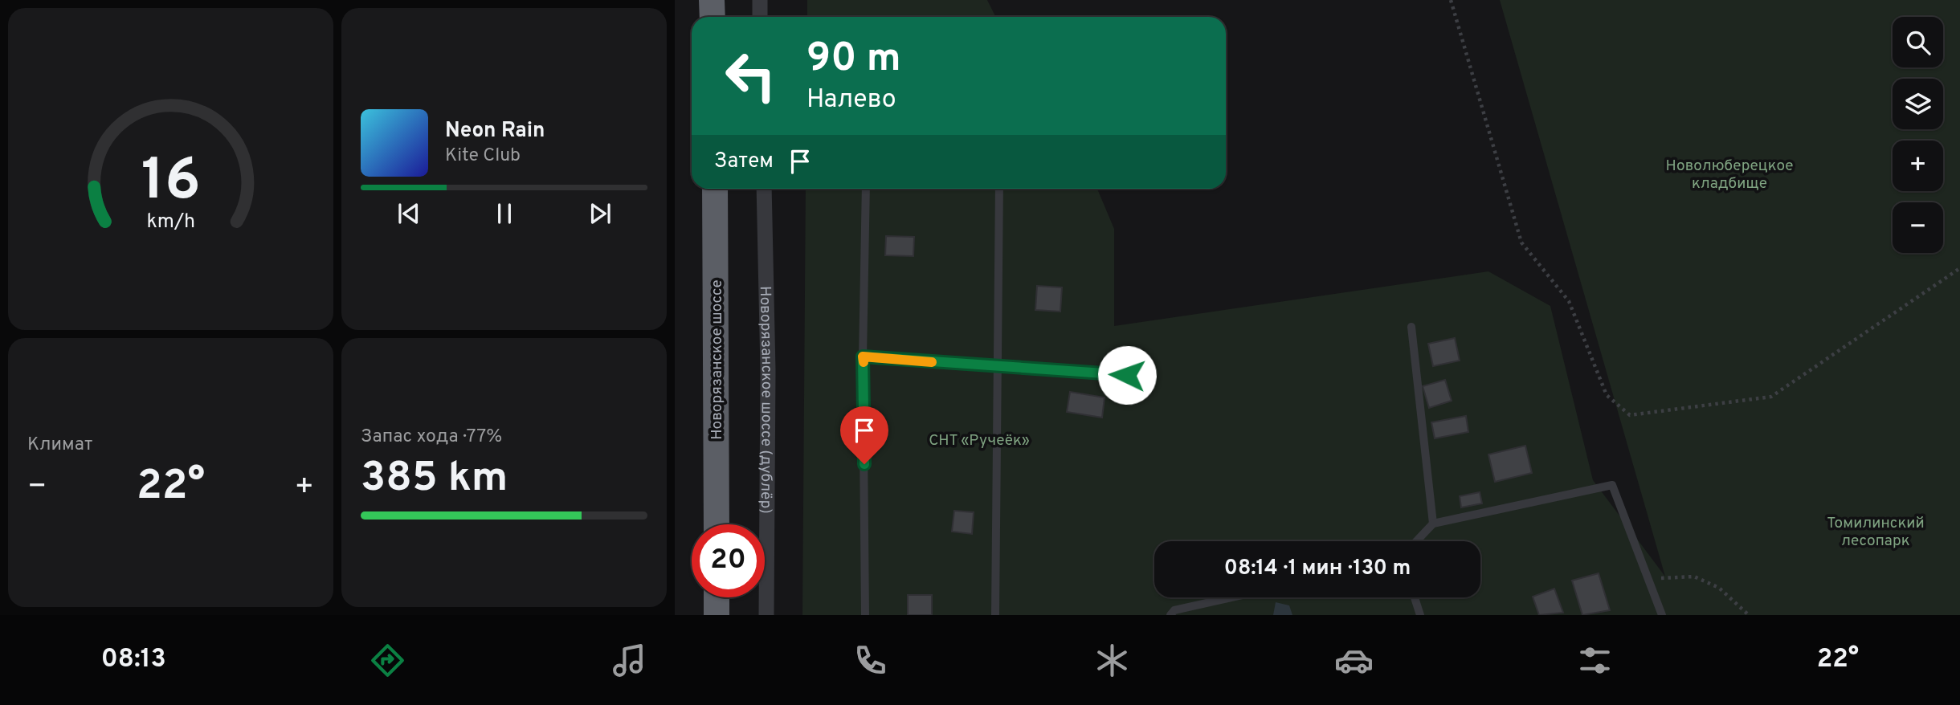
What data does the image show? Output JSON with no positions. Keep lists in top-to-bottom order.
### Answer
{
  "streets": {
    "highway": ["Новорязанское шоссе"],
    "street": ["Новорязанское шоссе (дублёр)"]
  },
  "parks": ["Новолюберецкое кладбище", "СНТ «Ручеёк»", "Томилинский лесопарк"],
  "page": {
    "map_buttons": ["+", "−"],
    "turn": ["90 m", "Налево"],
    "song": ["Neon Rain", "Kite Club"],
    "then": "Затем",
    "tile": [
      "Климат",
      ["Запас хода · 77%", "385 km"]
    ],
    "heat": ["−", "22°", "+"],
    "limit": "20",
    "trip": "08:14 · 1 мин · 130 m",
    "tabs": ["08:13", "22°"],
    "gauge": ["16", "km/h"]
  }
}
